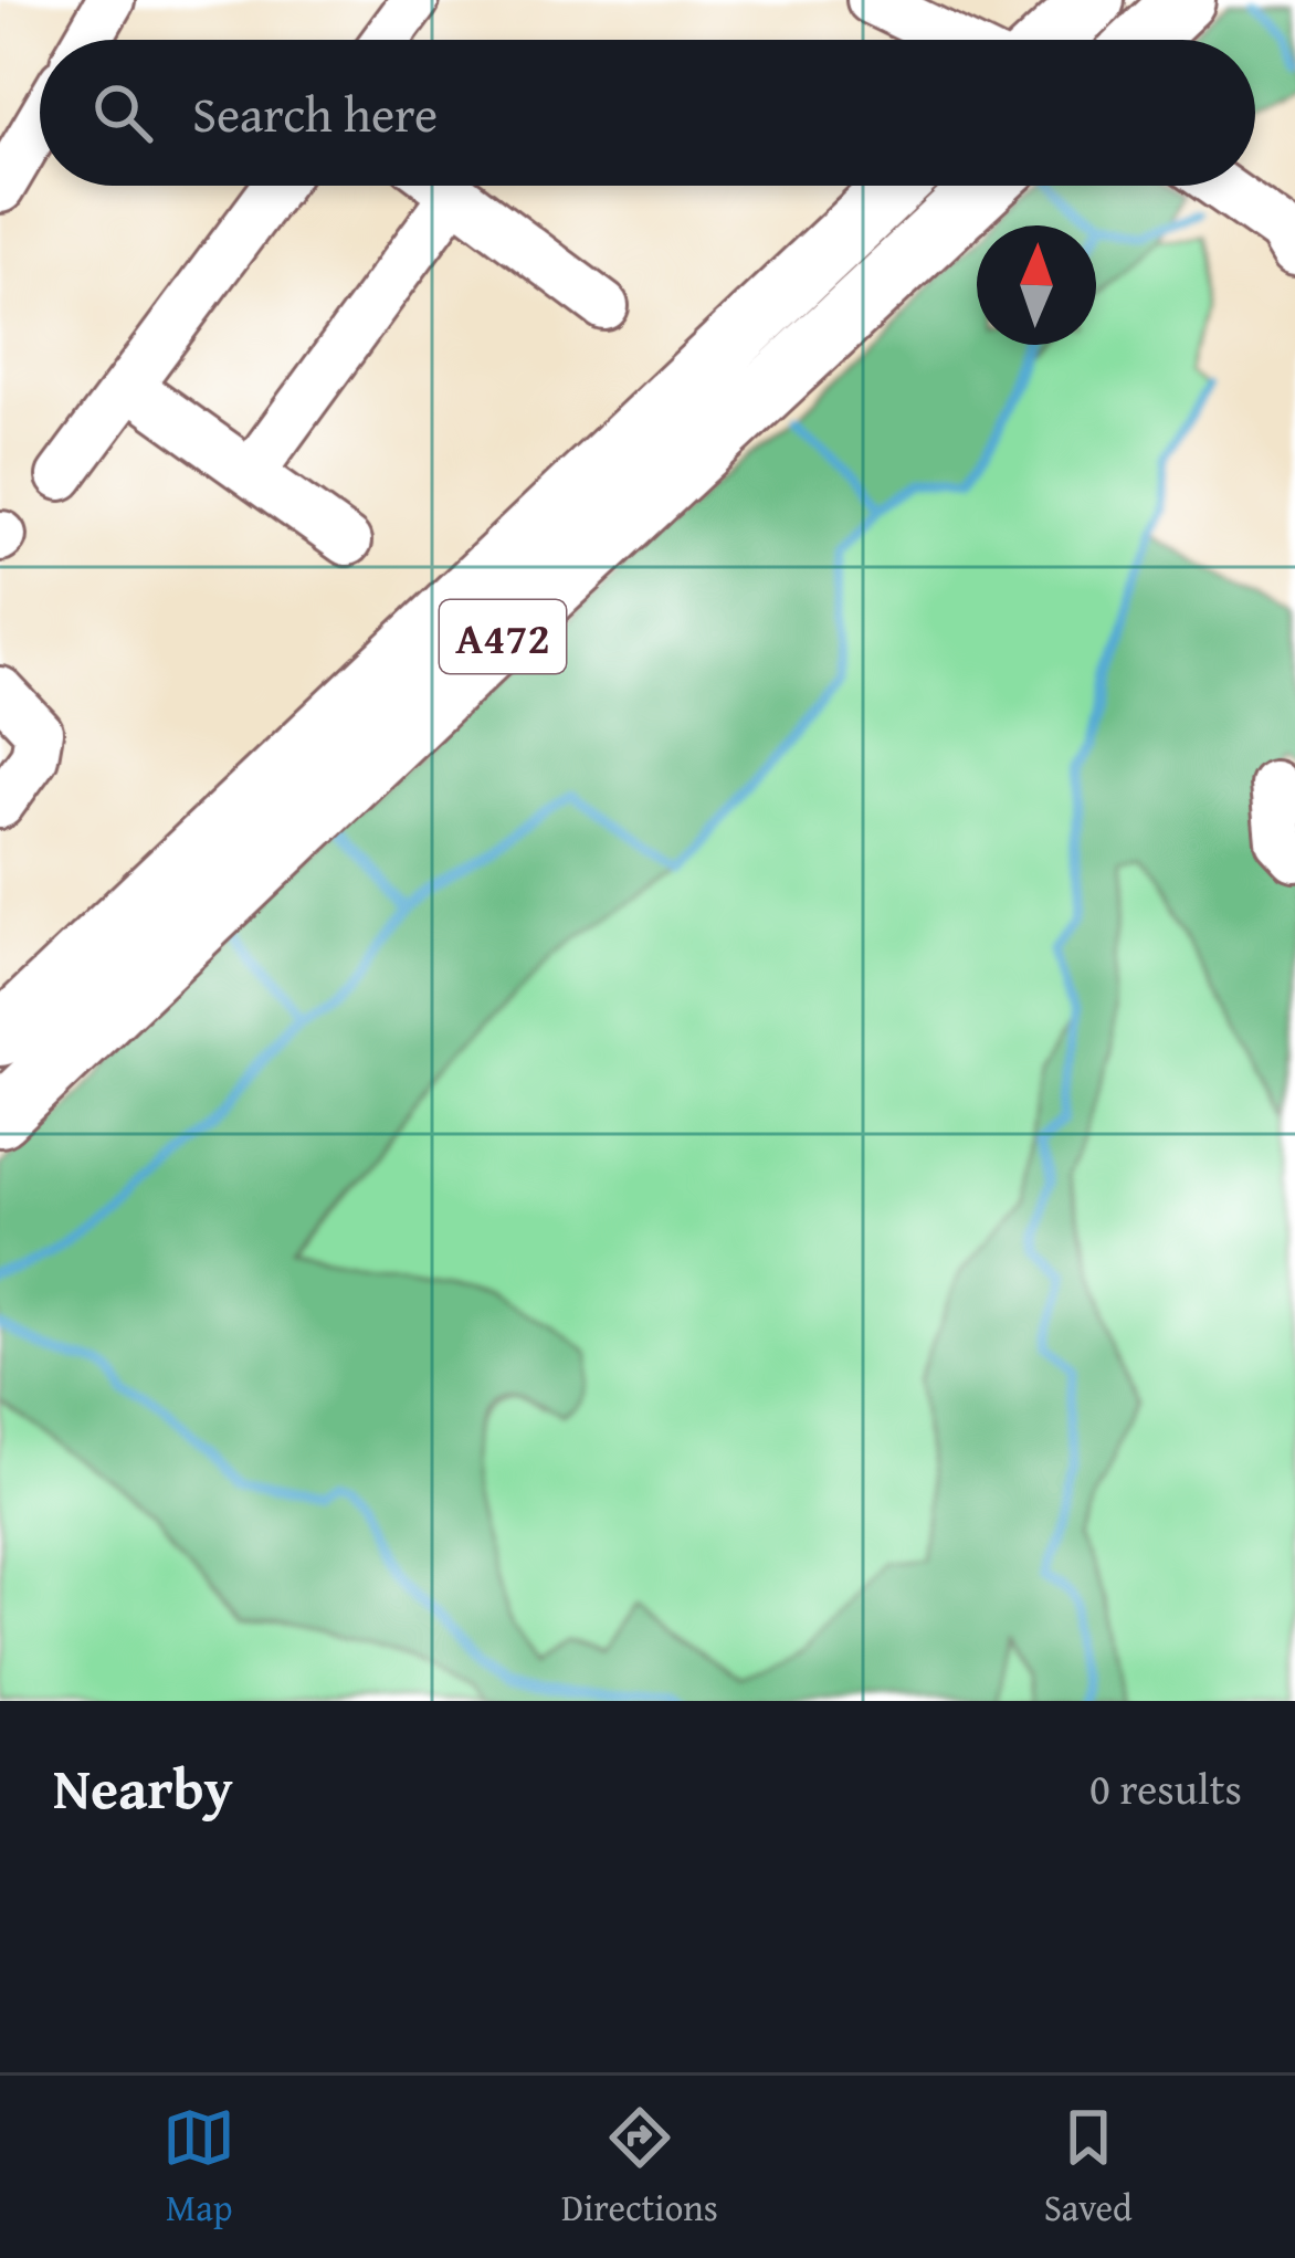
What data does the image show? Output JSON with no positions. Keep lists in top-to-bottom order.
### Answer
{
  "streets": {
    "main road": ["A472"]
  },
  "north": "top",
  "page": {
    "search": "Search here",
    "heading": ["Nearby", "0 results"],
    "nav": ["Map", "Directions", "Saved"]
  }
}
